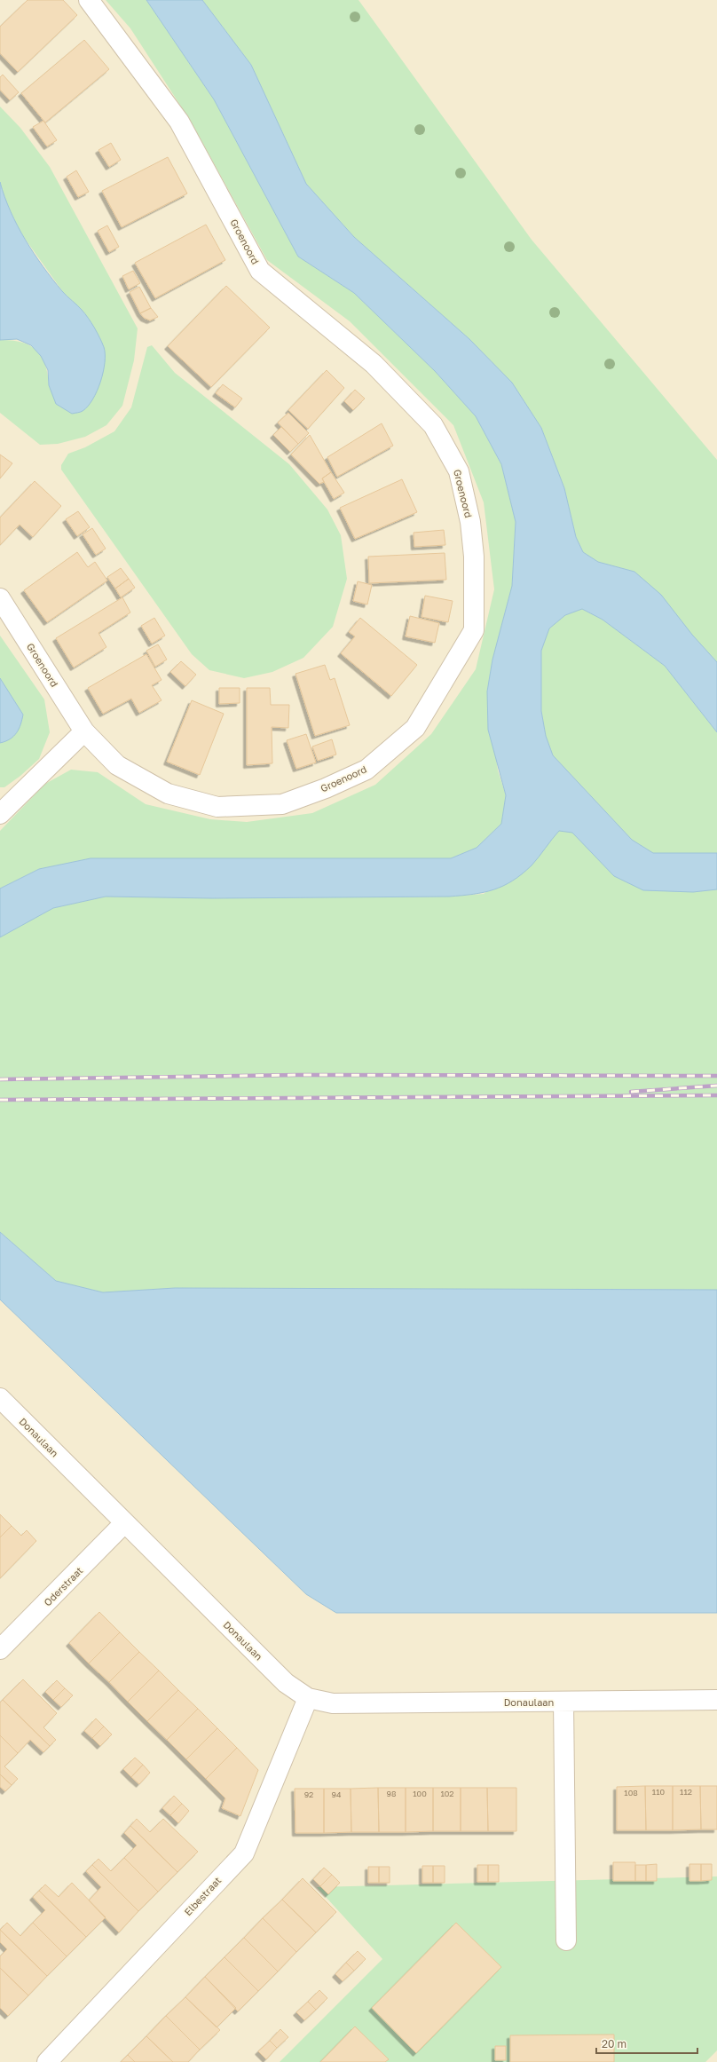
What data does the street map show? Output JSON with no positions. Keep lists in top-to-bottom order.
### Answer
{
  "streets": {
    "street": [
      "Groenoord",
      "Donaulaan",
      "Oderstraat",
      "Elbestraat"
    ]
  },
  "crossings": [
    ["Donaulaan", "Oderstraat"],
    ["Donaulaan", "Elbestraat"]
  ],
  "house_numbers": [
    "110",
    "112",
    "108",
    "98",
    "100",
    "102",
    "92",
    "94"
  ],
  "scale_bar": "20 m"
}
